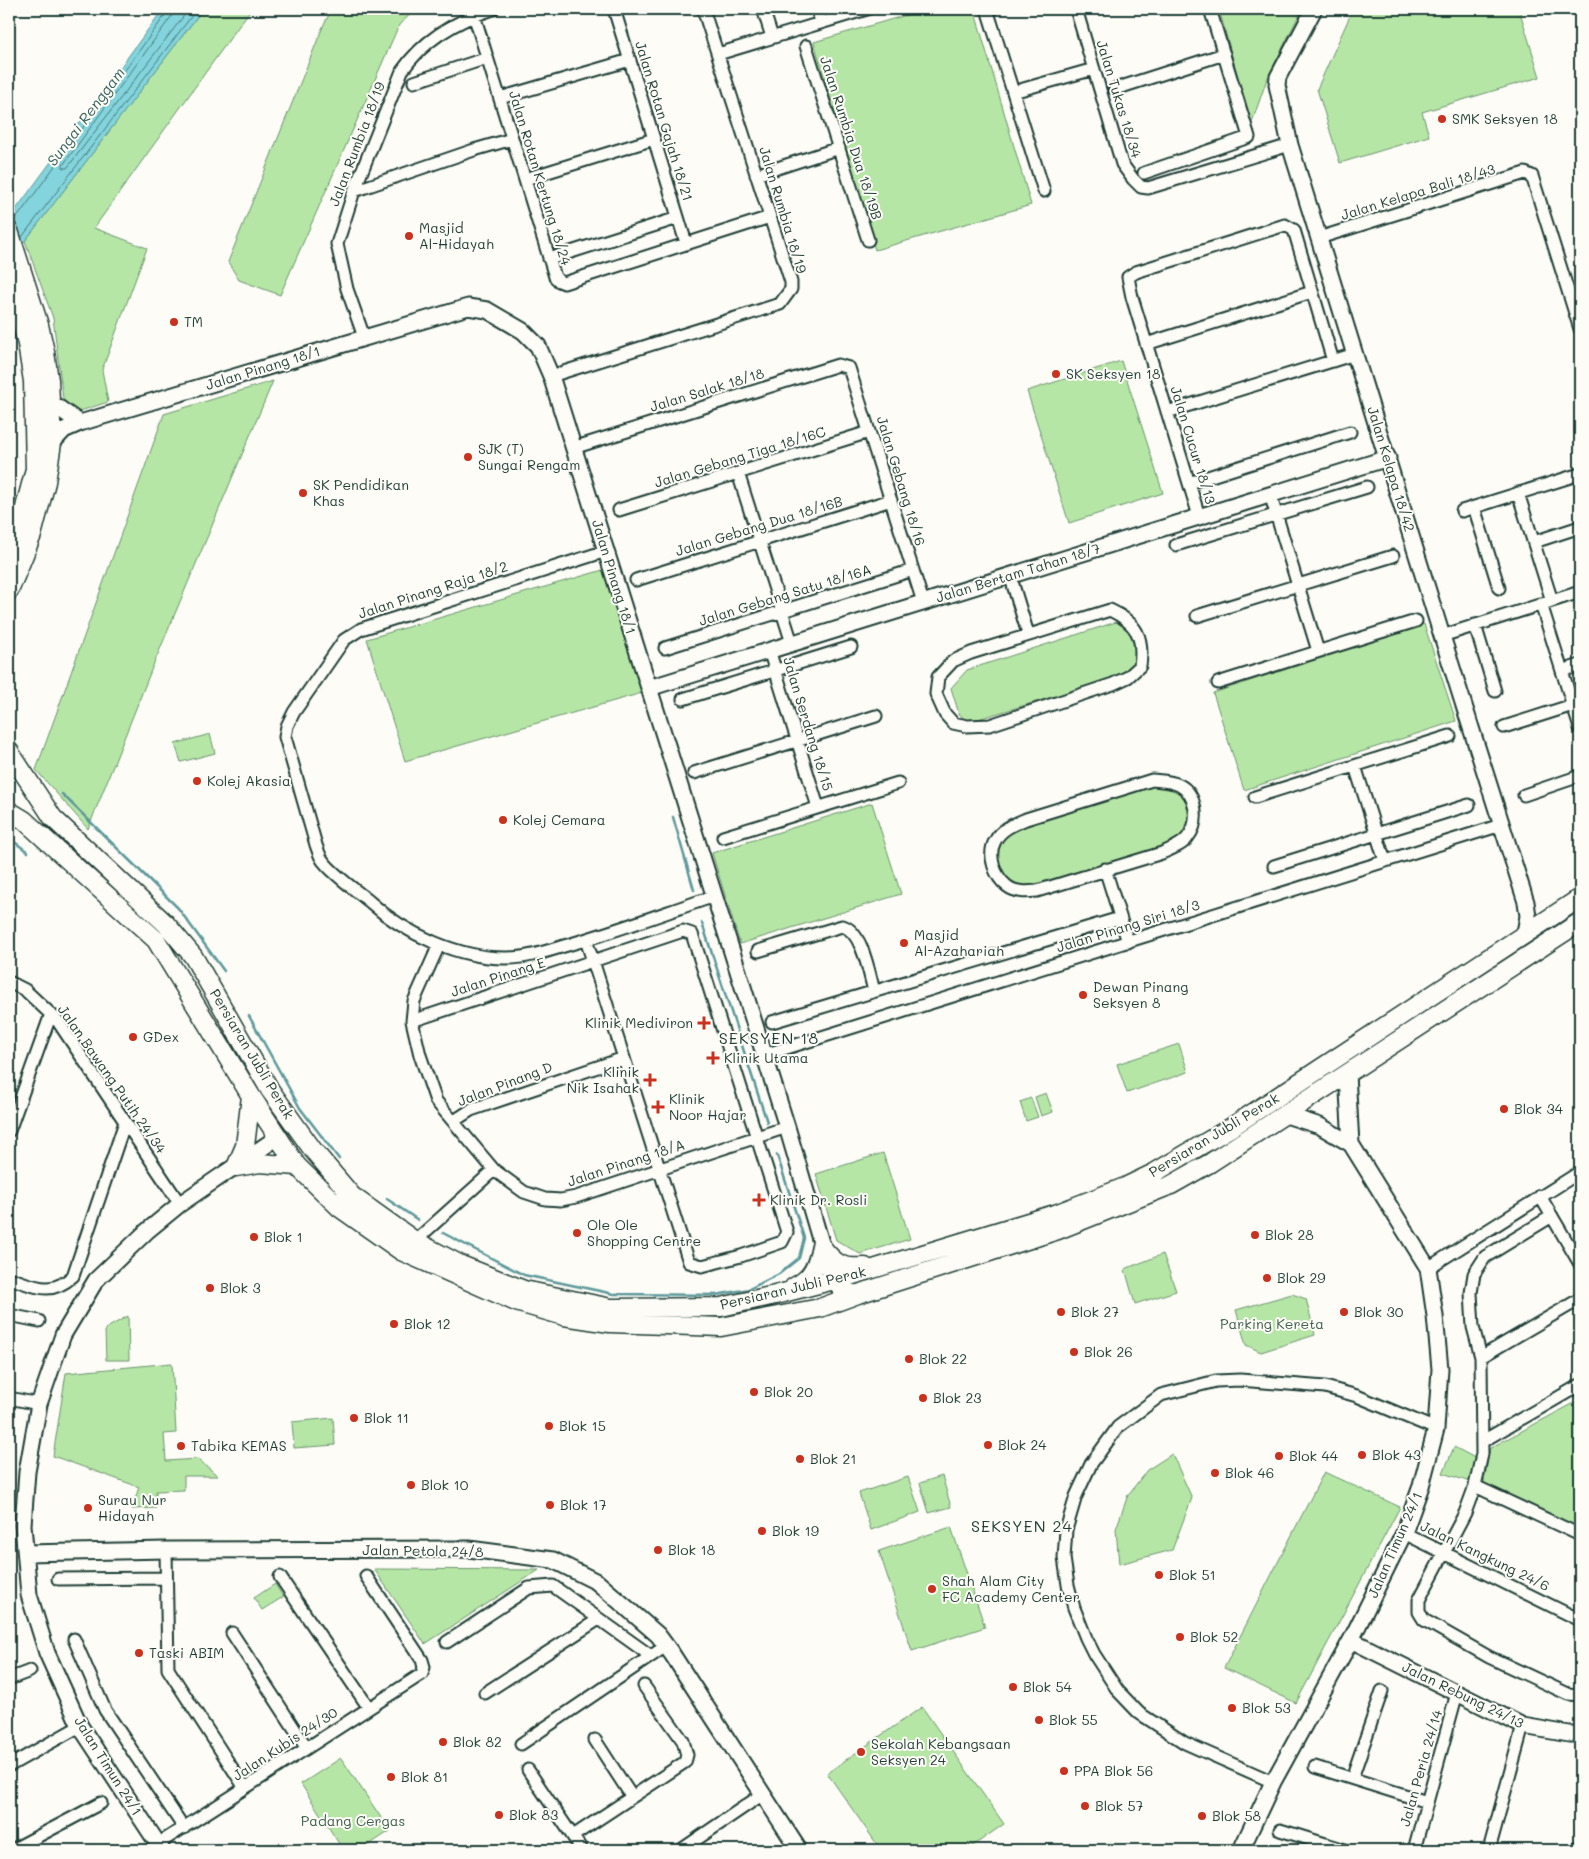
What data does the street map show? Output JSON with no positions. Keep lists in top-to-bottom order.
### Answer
{
  "streets": {
    "main road": ["Persiaran Jubli Perak"],
    "street": [
      "Jalan Tukas 18/34",
      "Jalan Rotan Gajah 18/21",
      "Jalan Rumbia Dua 18/19B",
      "Jalan Rumbia 18/19",
      "Jalan Rotan Kertung 18/24",
      "Jalan Kelapa Bali 18/43",
      "Jalan Pinang 18/1",
      "Jalan Salak 18/18",
      "Jalan Cucur 18/13",
      "Jalan Gebang Tiga 18/16C",
      "Jalan Kelapa 18/42",
      "Jalan Gebang 18/16",
      "Jalan Gebang Dua 18/16B",
      "Jalan Bertam Tahan 18/7",
      "Jalan Pinang Raja 18/2",
      "Jalan Gebang Satu 18/16A",
      "Jalan Serdang 18/15",
      "Jalan Pinang Siri 18/3",
      "Jalan Pinang E",
      "Jalan Bawang Putih 24/34",
      "Jalan Pinang D",
      "Jalan Pinang 18/A",
      "Jalan Timun 24/1",
      "Jalan Petola 24/8",
      "Jalan Kangkung 24/6",
      "Jalan Rebung 24/13",
      "Jalan Kubis 24/30",
      "Jalan Peria 24/14"
    ]
  },
  "crossings": [
    ["Jalan Tukas 18/34", "Jalan Kelapa 18/42"],
    ["Jalan Rotan Gajah 18/21", "Jalan Rotan Kertung 18/24"],
    ["Jalan Rumbia 18/19", "Jalan Rotan Kertung 18/24"],
    ["Jalan Rumbia 18/19", "Jalan Pinang 18/1"],
    ["Jalan Kelapa Bali 18/43", "Jalan Kelapa 18/42"],
    ["Jalan Pinang 18/1", "Jalan Salak 18/18"],
    ["Jalan Pinang 18/1", "Jalan Bertam Tahan 18/7"],
    ["Jalan Pinang 18/1", "Jalan Pinang Raja 18/2"],
    ["Jalan Pinang 18/1", "Jalan Pinang Siri 18/3"],
    ["Jalan Pinang 18/1", "Persiaran Jubli Perak"],
    ["Jalan Pinang 18/1", "Jalan Pinang 18/A"],
    ["Jalan Salak 18/18", "Jalan Gebang 18/16"],
    ["Jalan Cucur 18/13", "Jalan Bertam Tahan 18/7"],
    ["Jalan Gebang Tiga 18/16C", "Jalan Gebang 18/16"],
    ["Jalan Kelapa 18/42", "Jalan Bertam Tahan 18/7"],
    ["Jalan Kelapa 18/42", "Jalan Pinang Siri 18/3"],
    ["Jalan Kelapa 18/42", "Persiaran Jubli Perak"],
    ["Jalan Gebang 18/16", "Jalan Gebang Dua 18/16B"],
    ["Jalan Gebang 18/16", "Jalan Bertam Tahan 18/7"],
    ["Jalan Gebang 18/16", "Jalan Gebang Satu 18/16A"],
    ["Jalan Bertam Tahan 18/7", "Jalan Serdang 18/15"],
    ["Jalan Pinang Raja 18/2", "Jalan Pinang 18/A"],
    ["Jalan Pinang E", "Jalan Pinang 18/A"],
    ["Persiaran Jubli Perak", "Jalan Timun 24/1"],
    ["Jalan Bawang Putih 24/34", "Jalan Timun 24/1"],
    ["Jalan Pinang D", "Jalan Pinang 18/A"],
    ["Jalan Timun 24/1", "Jalan Petola 24/8"],
    ["Jalan Timun 24/1", "Jalan Kangkung 24/6"],
    ["Jalan Timun 24/1", "Jalan Rebung 24/13"],
    ["Jalan Timun 24/1", "Jalan Kubis 24/30"],
    ["Jalan Rebung 24/13", "Jalan Peria 24/14"]
  ],
  "districts": ["SEKSYEN 18", "SEKSYEN 24"],
  "water": ["Sungai Renggam"],
  "parks": ["Parking Kereta", "Padang Cergas"],
  "places": {
    "other": [
      "SMK Seksyen 18",
      "Masjid Al-Hidayah",
      "TM",
      "SK Seksyen 18",
      "SJK (T) Sungai Rengam",
      "SK Pendidikan Khas",
      "Kolej Akasia",
      "Kolej Cemara",
      "Masjid Al-Azahariah",
      "Dewan Pinang Seksyen 8",
      "GDex",
      "Blok 34",
      "Ole Ole Shopping Centre",
      "Blok 28",
      "Blok 1",
      "Blok 29",
      "Blok 3",
      "Blok 27",
      "Blok 30",
      "Blok 12",
      "Blok 26",
      "Blok 22",
      "Blok 20",
      "Blok 23",
      "Blok 11",
      "Blok 15",
      "Blok 24",
      "Tabika KEMAS",
      "Blok 43",
      "Blok 44",
      "Blok 21",
      "Blok 46",
      "Blok 10",
      "Blok 17",
      "Surau Nur Hidayah",
      "Blok 19",
      "Blok 18",
      "Blok 51",
      "Shah Alam City FC Academy Center",
      "Blok 52",
      "Taski ABIM",
      "Blok 54",
      "Blok 53",
      "Blok 55",
      "Blok 82",
      "Sekolah Kebangsaan Seksyen 24",
      "PPA Blok 56",
      "Blok 81",
      "Blok 57",
      "Blok 83",
      "Blok 58"
    ],
    "health": [
      "Klinik Mediviron",
      "Klinik Utama",
      "Klinik Nik Isahak",
      "Klinik Noor Hajar",
      "Klinik Dr. Rosli"
    ]
  }
}
